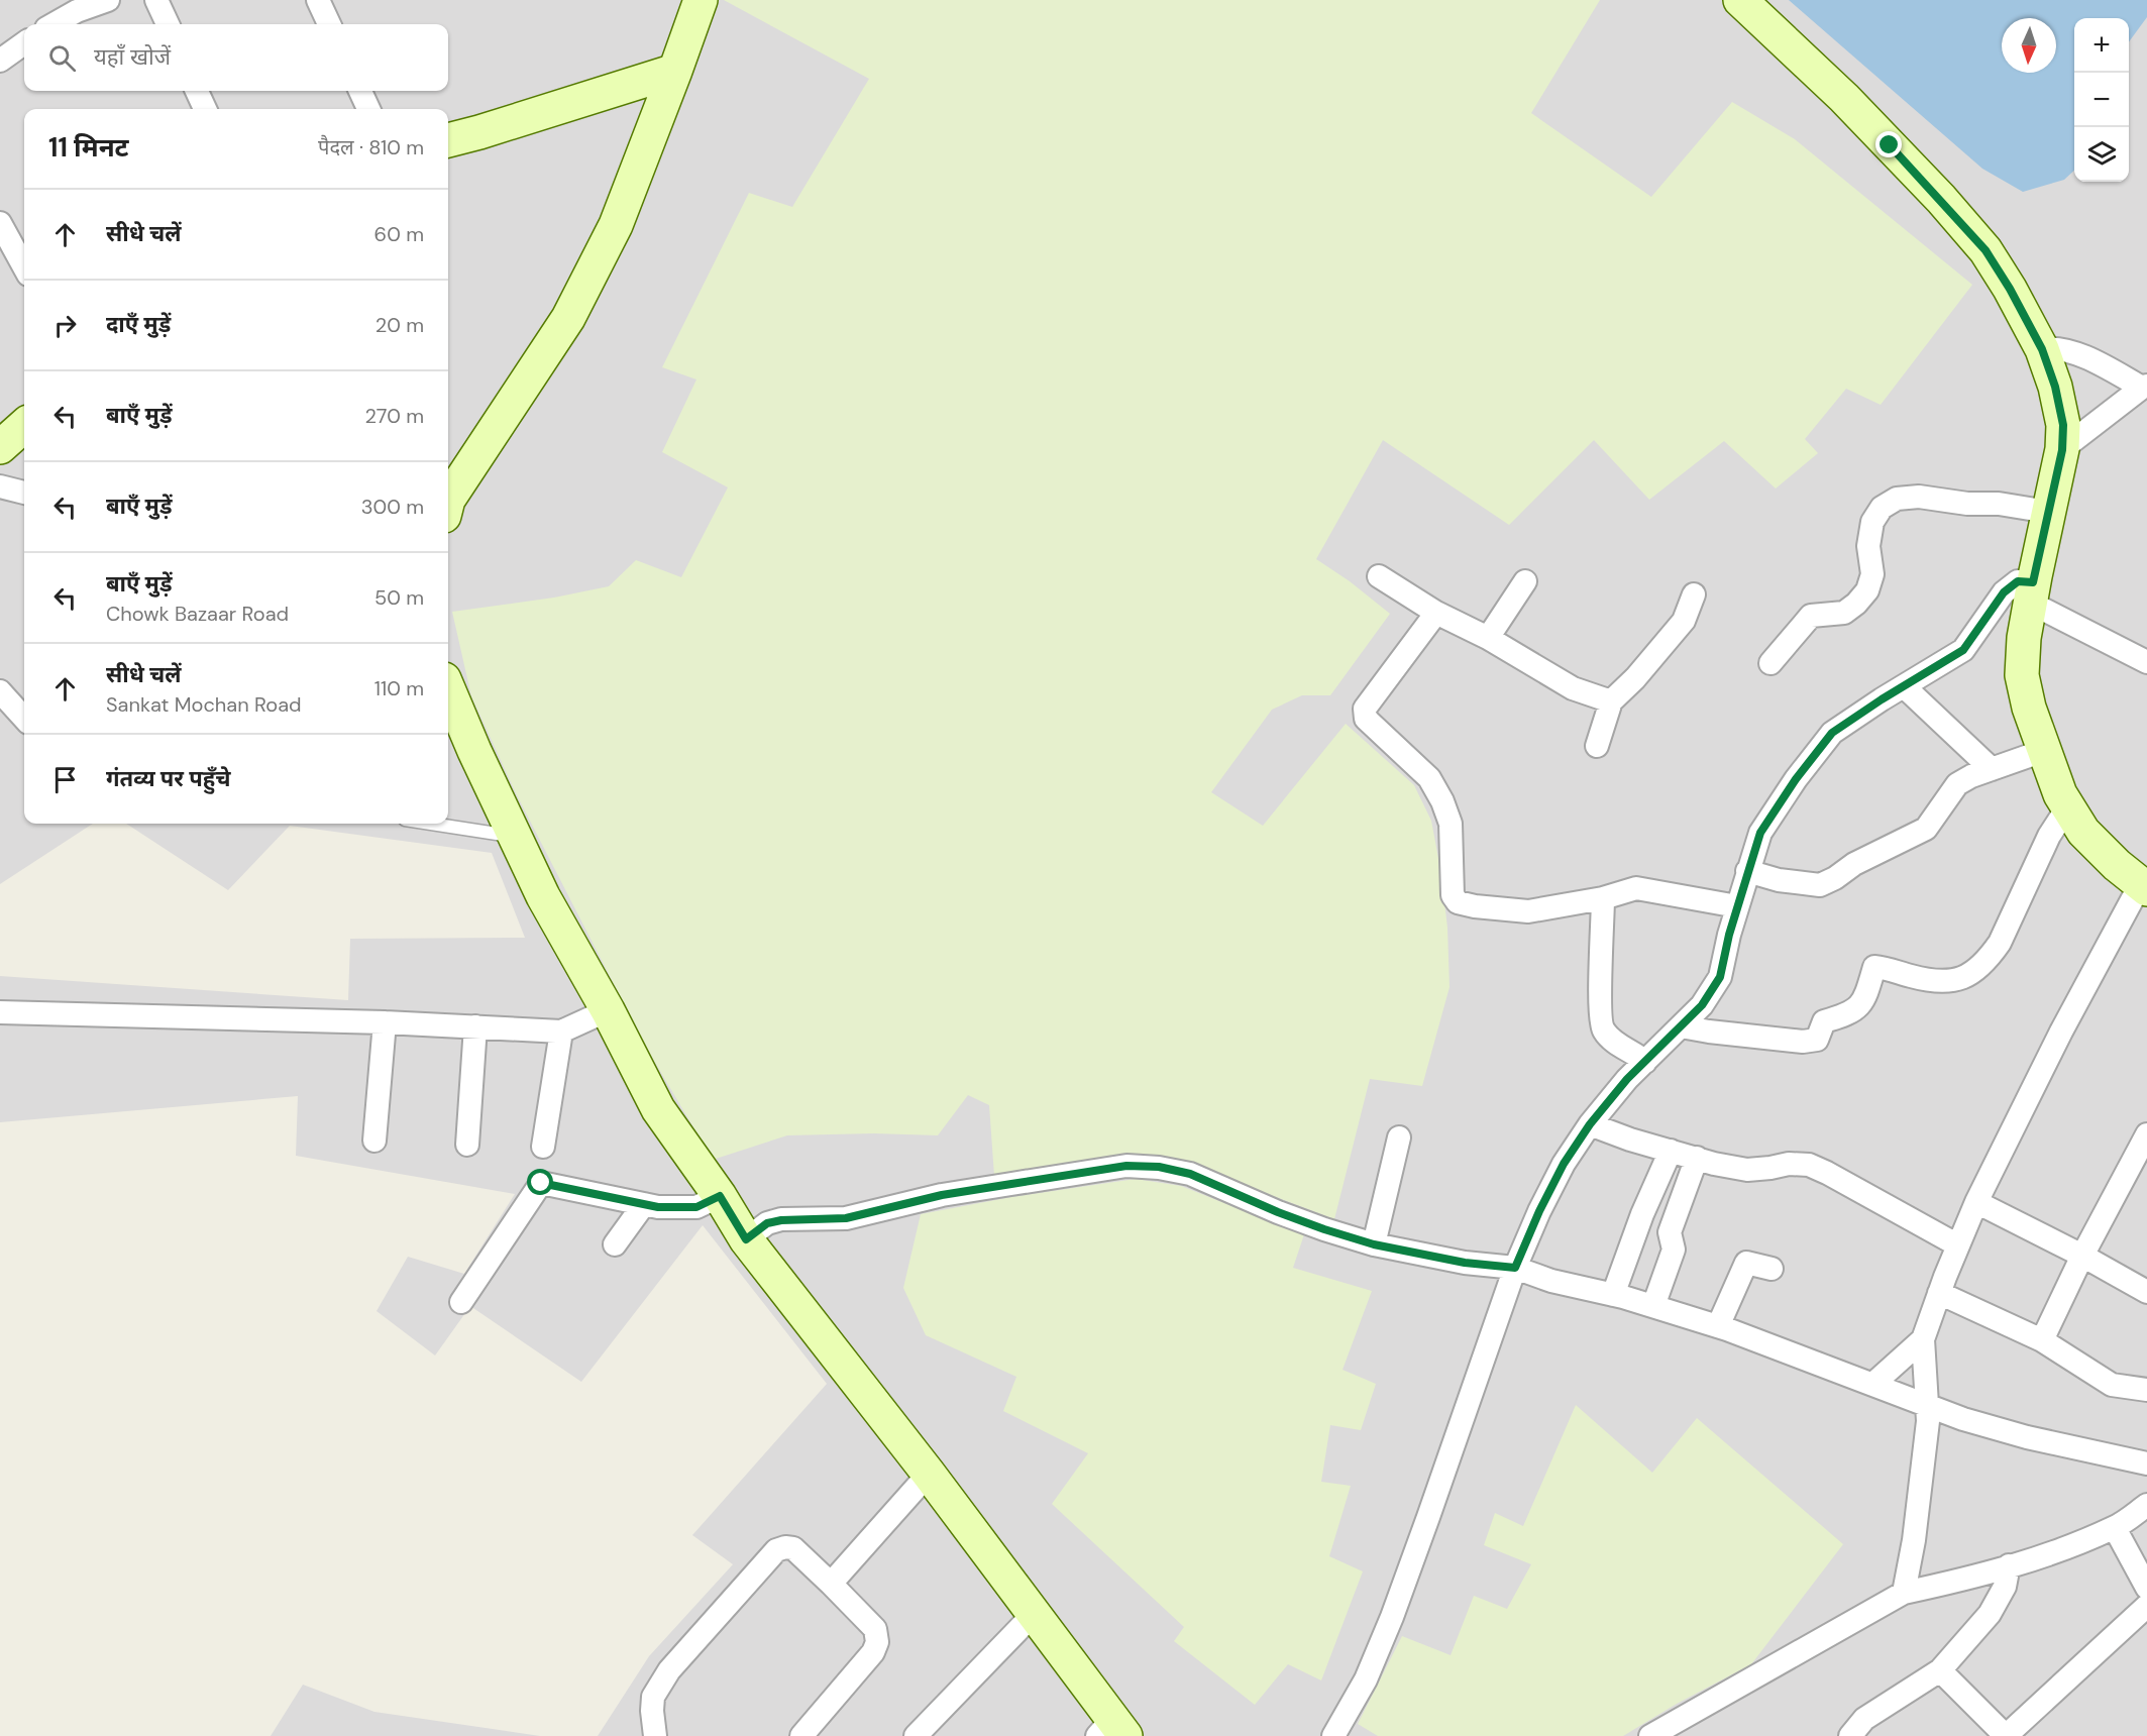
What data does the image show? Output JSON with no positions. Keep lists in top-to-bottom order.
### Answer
{
  "north": "bottom",
  "page": {
    "map_buttons": ["+", "−"],
    "search": "यहाँ खोजें",
    "heading": ["11 मिनट", "पैदल · 810 m"],
    "list": [
      ["सीधे चलें", "60 m"],
      ["दाएँ मुड़ें", "20 m"],
      ["बाएँ मुड़ें", "270 m"],
      ["बाएँ मुड़ें", "300 m"],
      ["बाएँ मुड़ें", "Chowk Bazaar Road", "50 m"],
      ["सीधे चलें", "Sankat Mochan Road", "110 m"],
      "गंतव्य पर पहुँचे"
    ]
  }
}
